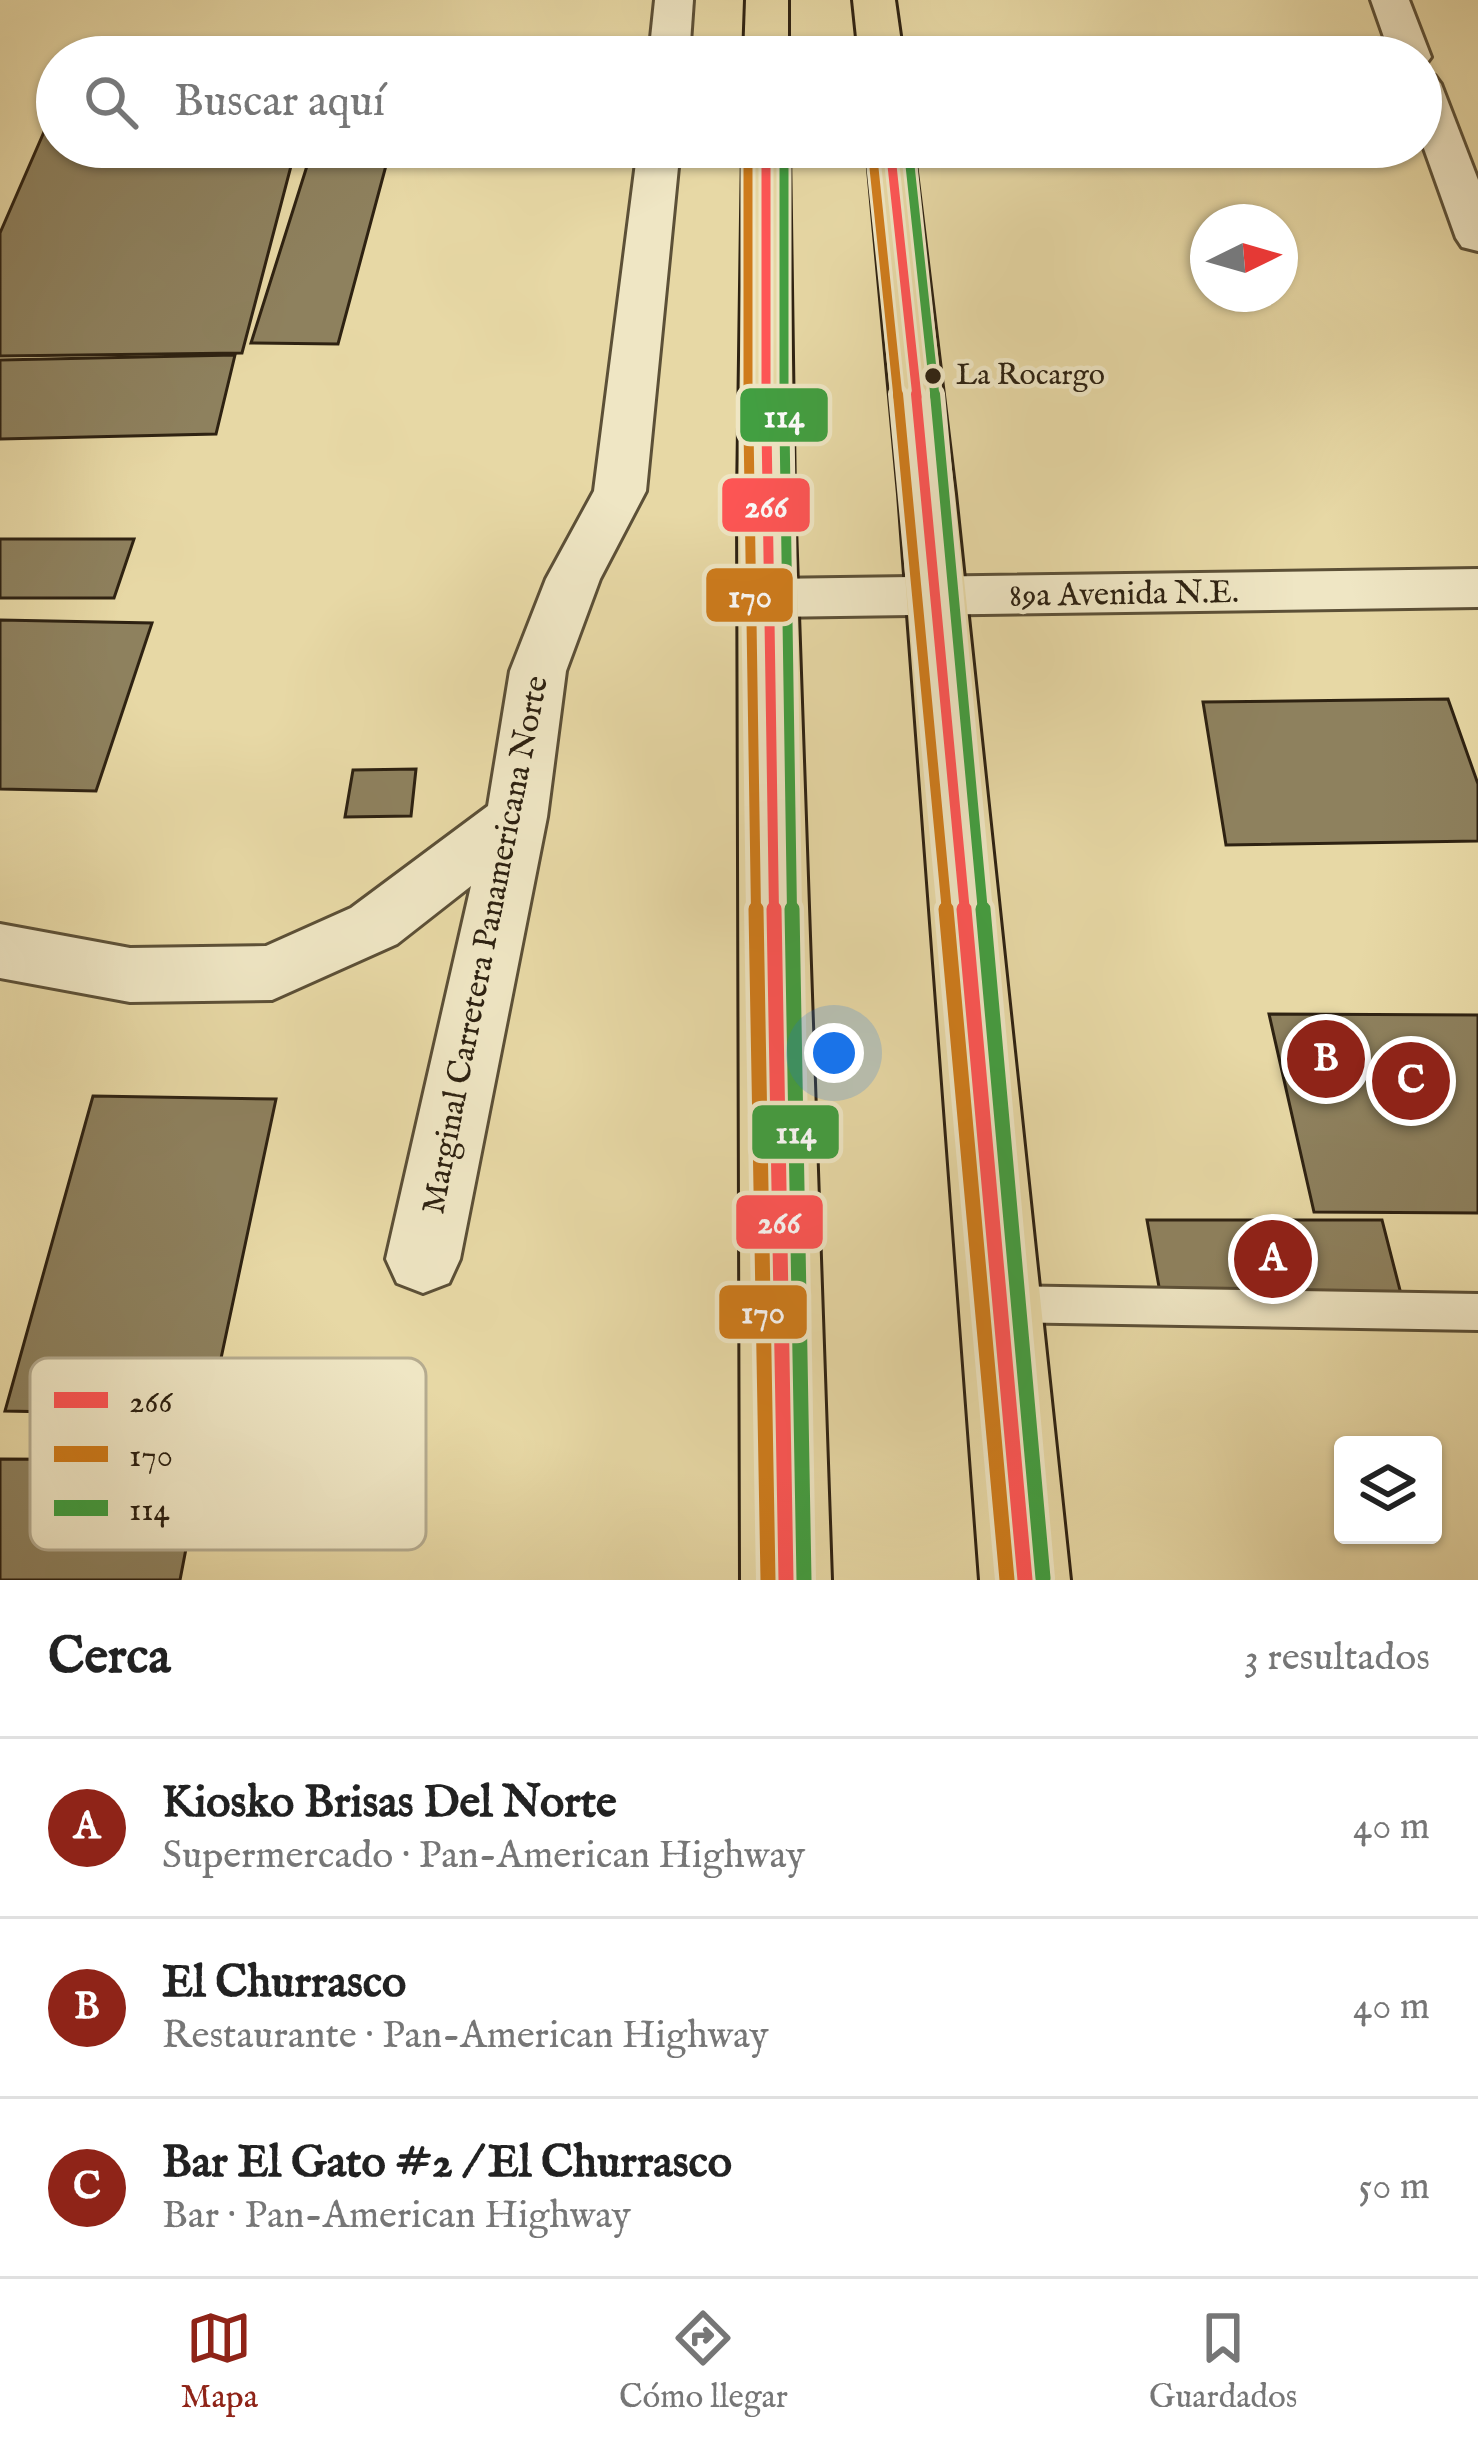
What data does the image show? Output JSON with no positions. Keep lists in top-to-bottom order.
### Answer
{
  "streets": {
    "street": ["89a Avenida N.E.", "Marginal Carretera Panamericana Norte"]
  },
  "places": ["La Rocargo"],
  "lines": ["transit line 266", "transit line 170", "transit line 114"],
  "legend": ["266", "170", "114"],
  "north": "right",
  "page": {
    "search": "Buscar aquí",
    "pins": ["B", "C", "A"],
    "heading": ["Cerca", "3 resultados"],
    "list": [
      {
        "mark": "A",
        "name": "Kiosko Brisas Del Norte",
        "note": "Supermercado · Pan-American Highway",
        "value": "40 m"
      },
      {
        "mark": "B",
        "name": "El Churrasco",
        "note": "Restaurante · Pan-American Highway",
        "value": "40 m"
      },
      {
        "mark": "C",
        "name": "Bar El Gato #2 / El Churrasco",
        "note": "Bar · Pan-American Highway",
        "value": "50 m"
      }
    ],
    "nav": ["Mapa", "Cómo llegar", "Guardados"]
  }
}
